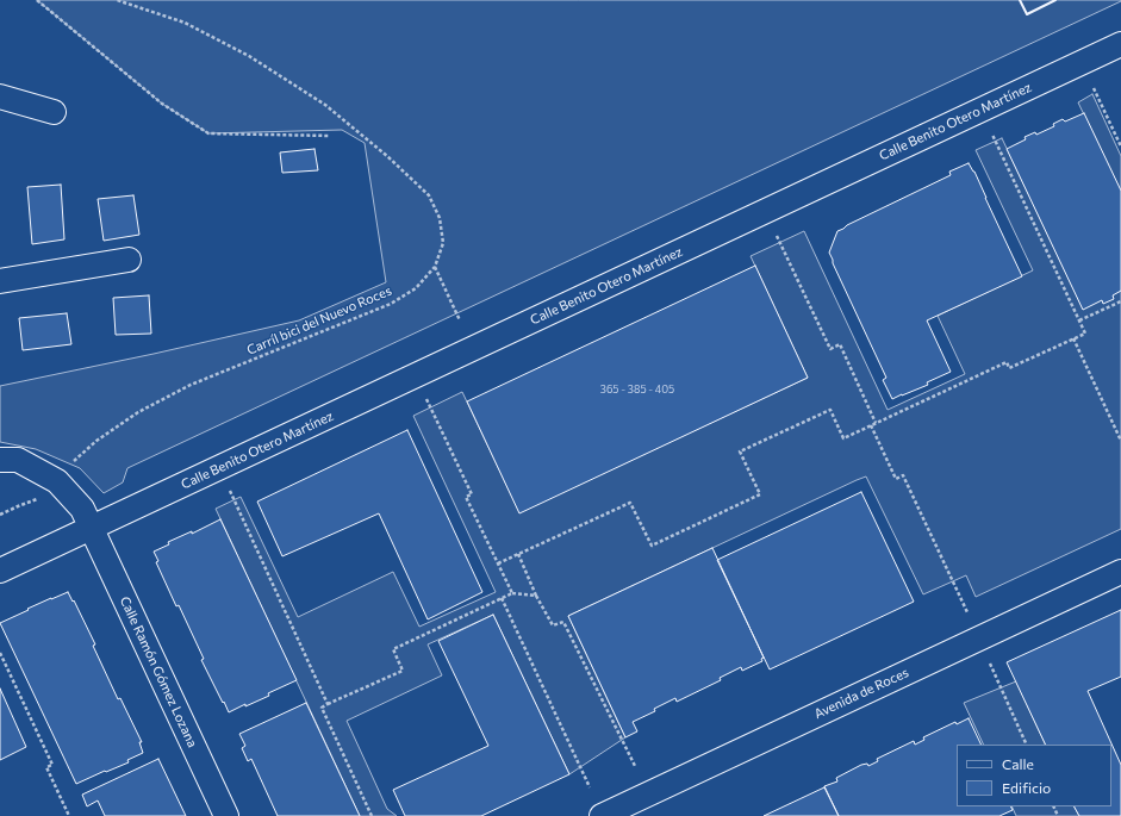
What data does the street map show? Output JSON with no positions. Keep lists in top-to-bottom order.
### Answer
{
  "streets": {
    "street": ["Calle Benito Otero Martínez", "Calle Ramón Gómez Lozana", "Avenida de Roces"],
    "path": ["Carríl bici del Nuevo Roces"]
  },
  "crossings": [
    ["Calle Benito Otero Martínez", "Calle Ramón Gómez Lozana"],
    ["Carríl bici del Nuevo Roces", "Calle Ramón Gómez Lozana"]
  ],
  "house_numbers": ["365 - 385 - 405"],
  "legend": ["Calle", "Edificio"]
}
